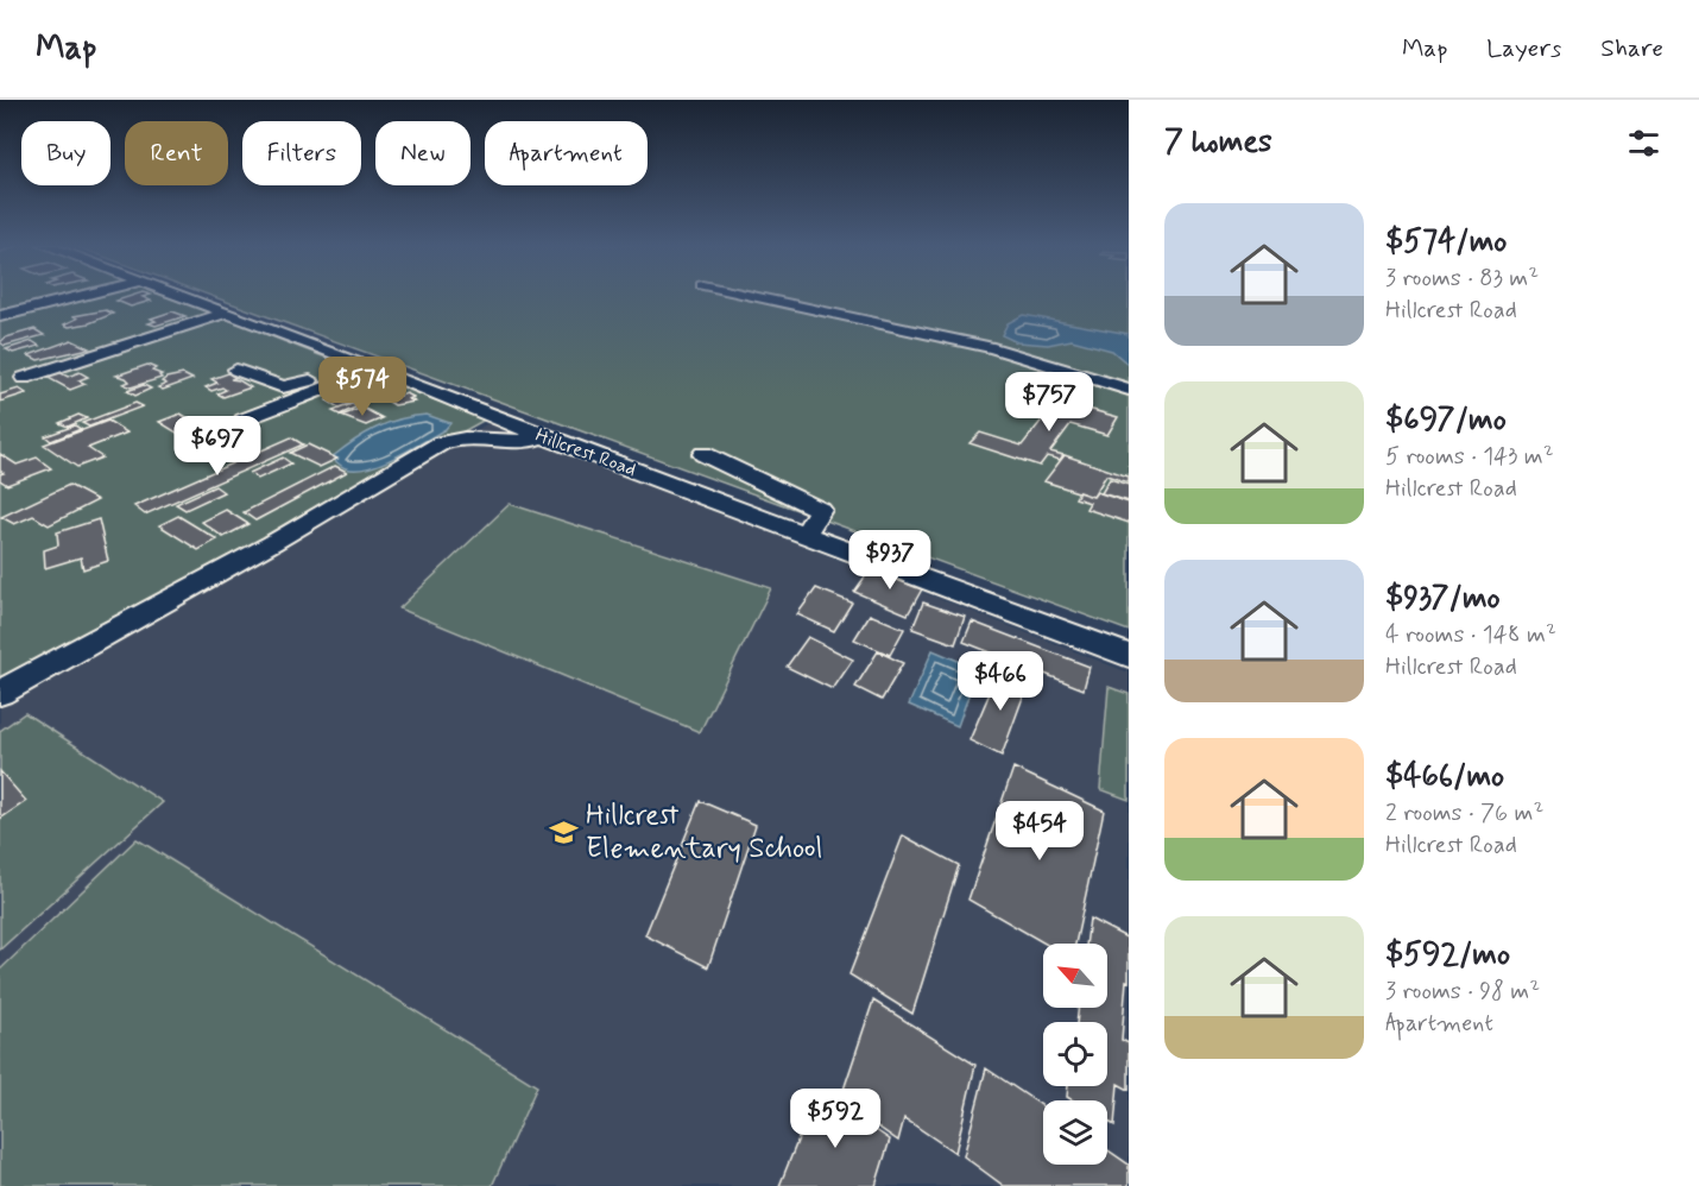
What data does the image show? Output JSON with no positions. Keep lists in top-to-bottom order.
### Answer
{
  "streets": {
    "street": ["Hillcrest Road"]
  },
  "places": {
    "school or university": ["Hillcrest Elementary School"]
  },
  "north": "top left",
  "page": {
    "header": "Map",
    "nav": ["Map", "Layers", "Share"],
    "heading": "7 homes",
    "chip": [
      "Buy",
      "Rent",
      "Filters",
      "New",
      "Apartment"
    ],
    "list": [
      {
        "name": "$574/mo",
        "note": "3 rooms · 83 m² · Hillcrest Road"
      },
      {
        "name": "$697/mo",
        "note": "5 rooms · 143 m² · Hillcrest Road"
      },
      {
        "name": "$937/mo",
        "note": "4 rooms · 148 m² · Hillcrest Road"
      },
      {
        "name": "$466/mo",
        "note": "2 rooms · 76 m² · Hillcrest Road"
      },
      {
        "name": "$592/mo",
        "note": "3 rooms · 98 m² · Apartment"
      }
    ],
    "price": [
      "$574",
      "$757",
      "$697",
      "$937",
      "$466",
      "$454",
      "$592"
    ]
  }
}
